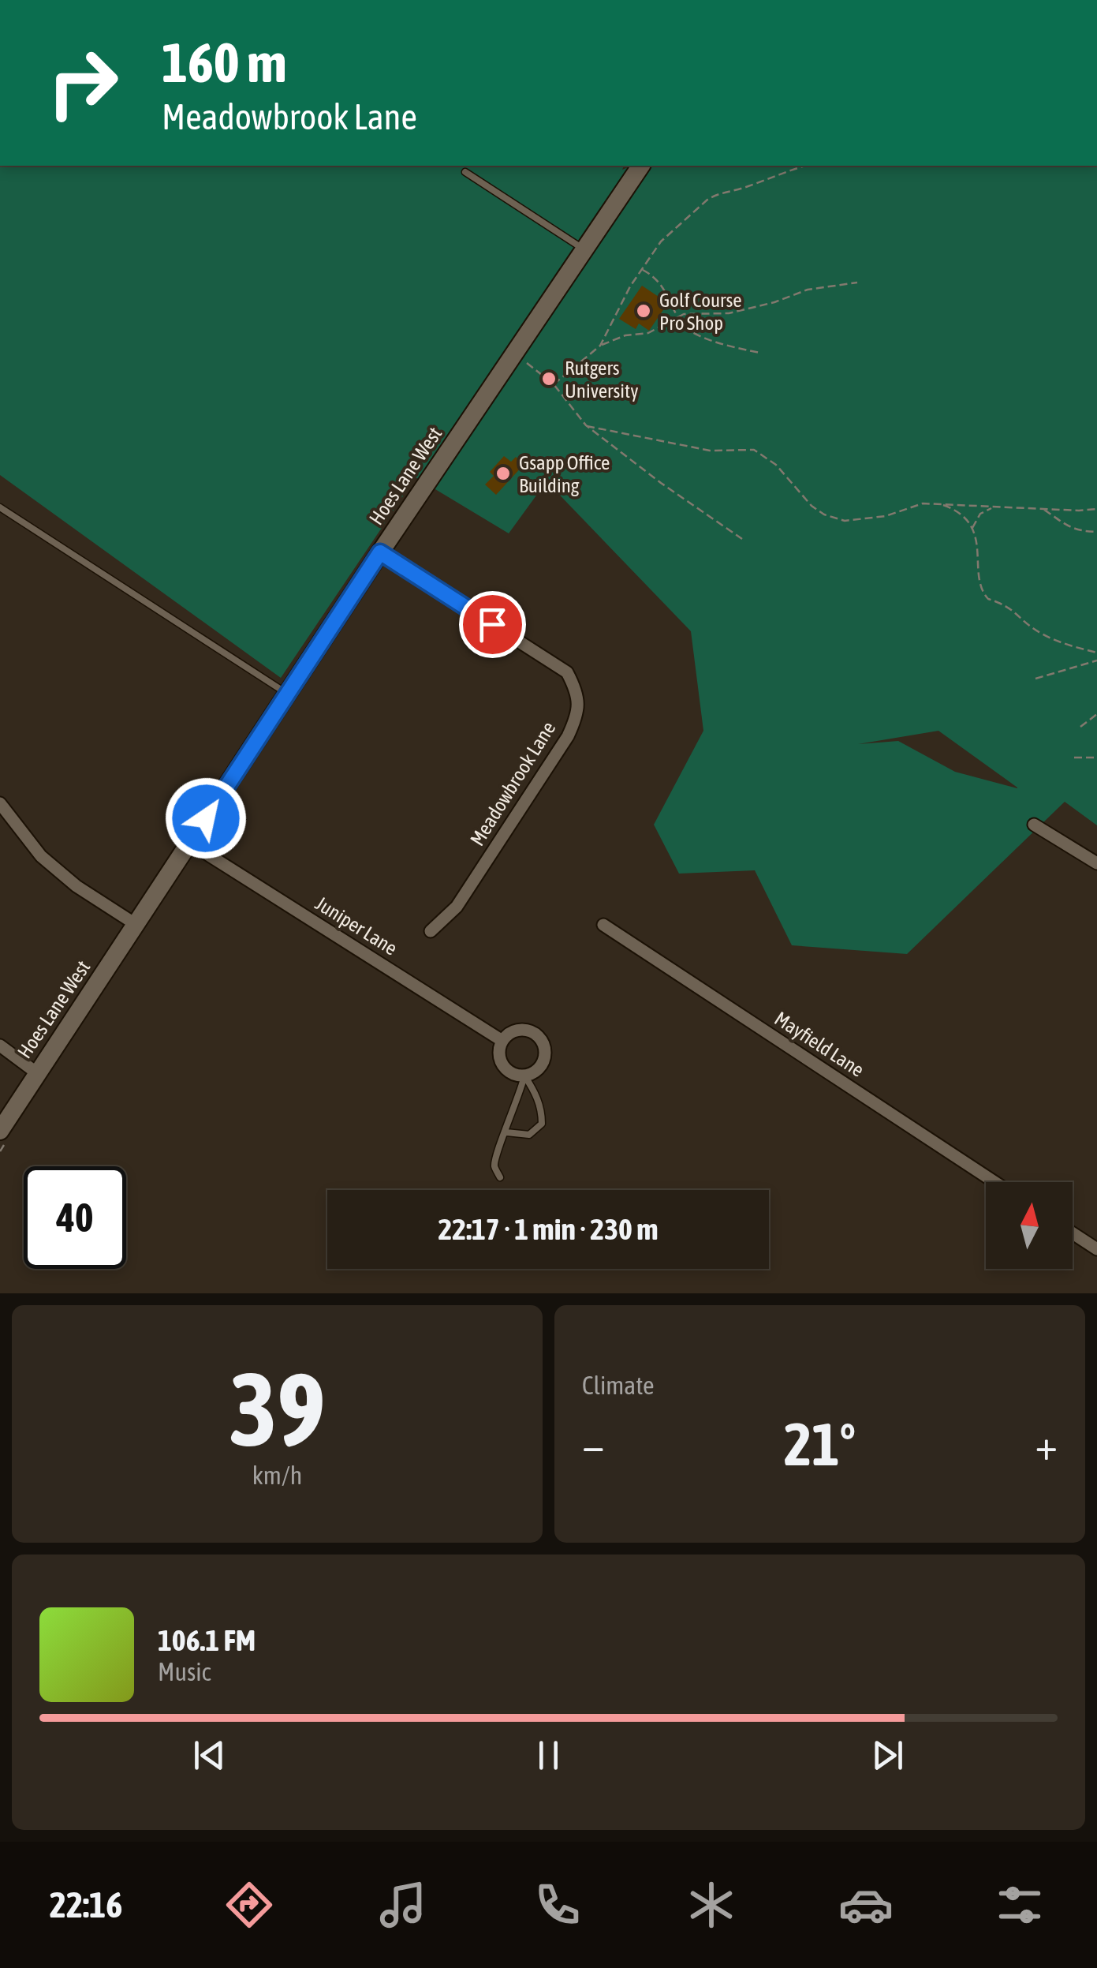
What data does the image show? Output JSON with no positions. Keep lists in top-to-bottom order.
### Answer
{
  "streets": {
    "street": [
      "Hoes Lane West",
      "Meadowbrook Lane",
      "Juniper Lane",
      "Mayfield Lane"
    ]
  },
  "crossings": [
    ["Hoes Lane West", "Meadowbrook Lane"],
    ["Hoes Lane West", "Juniper Lane"]
  ],
  "places": ["Golf Course Pro Shop", "Rutgers University", "Gsapp Office Building"],
  "north": "top",
  "page": {
    "turn": ["160 m", "Meadowbrook Lane"],
    "limit": "40",
    "trip": "22:17 · 1 min · 230 m",
    "tile": [
      ["39", "km/h"],
      "Climate"
    ],
    "heat": ["−", "21°", "+"],
    "song": ["106.1 FM", "Music"],
    "tabs": "22:16"
  }
}
